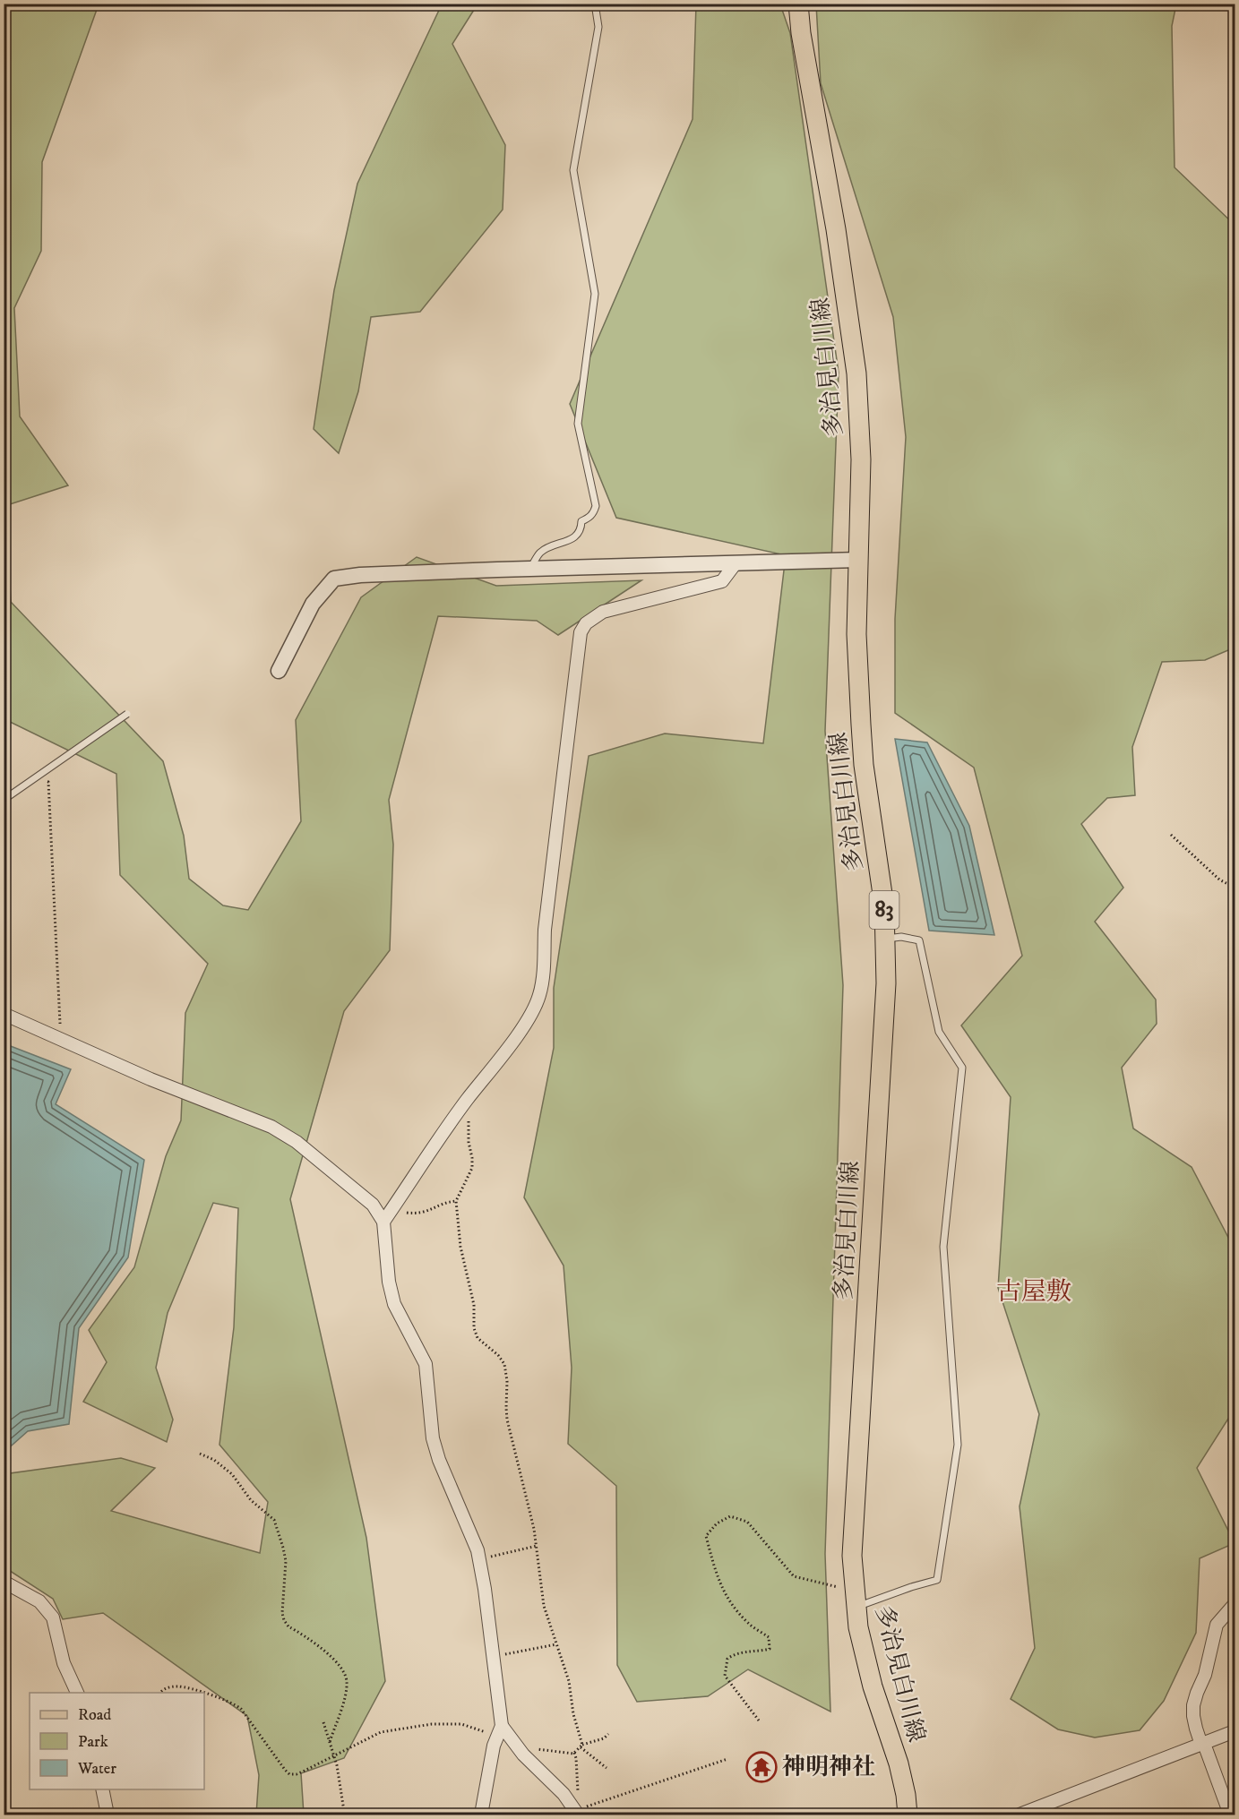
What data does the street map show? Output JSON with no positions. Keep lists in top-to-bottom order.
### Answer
{
  "streets": {
    "main road": ["多治見白川線", "83"]
  },
  "districts": ["古屋敷"],
  "places": {
    "temple": ["神明神社"]
  },
  "legend": ["Road", "Park", "Water"]
}
